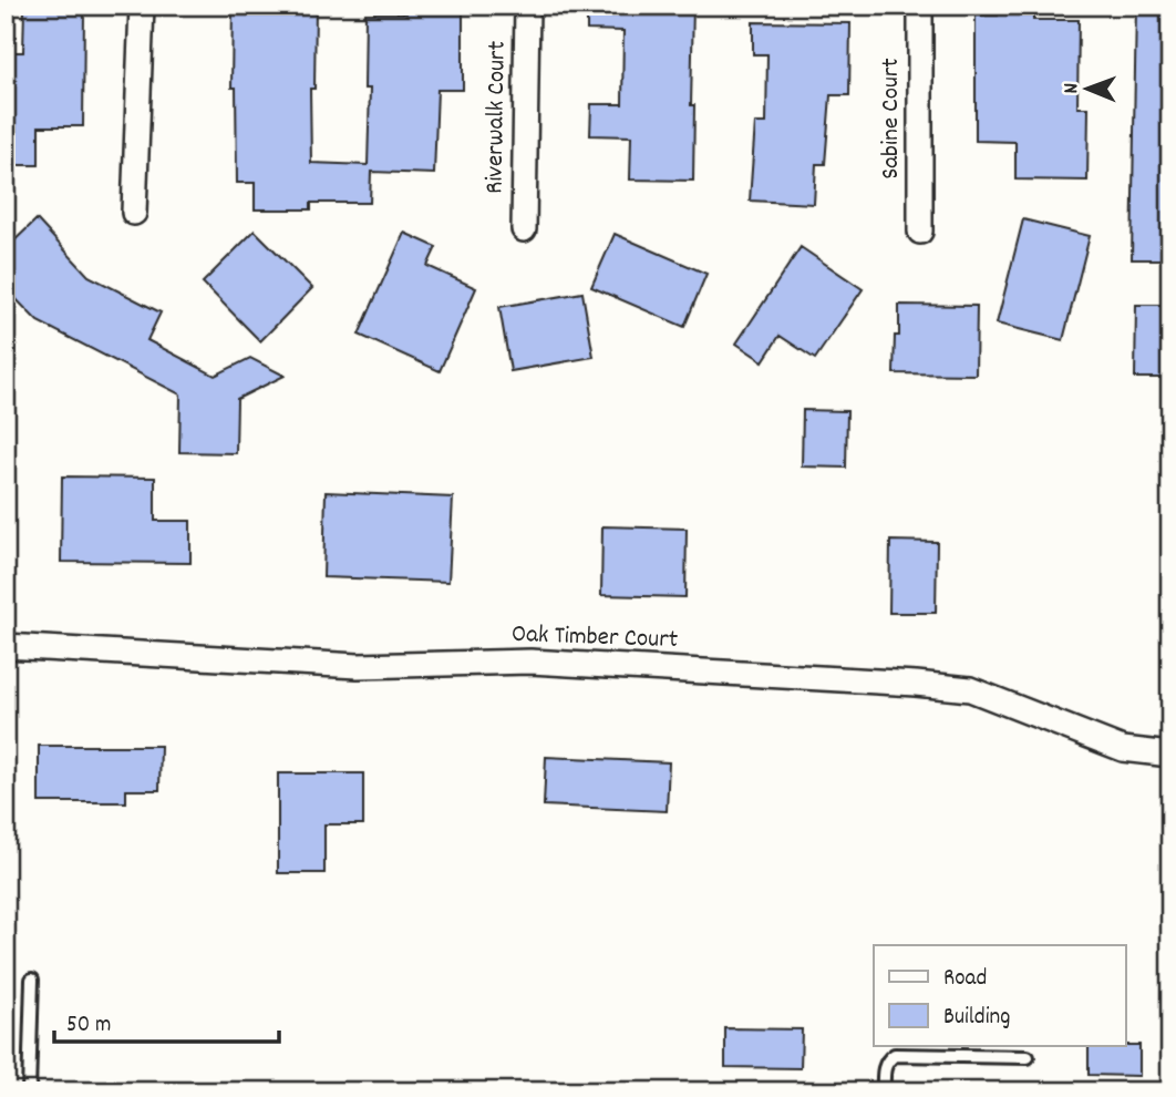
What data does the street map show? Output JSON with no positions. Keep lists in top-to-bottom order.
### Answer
{
  "streets": {
    "street": ["Riverwalk Court", "Sabine Court", "Oak Timber Court"]
  },
  "legend": ["Road", "Building"],
  "scale_bar": "50 m",
  "north": "left"
}
